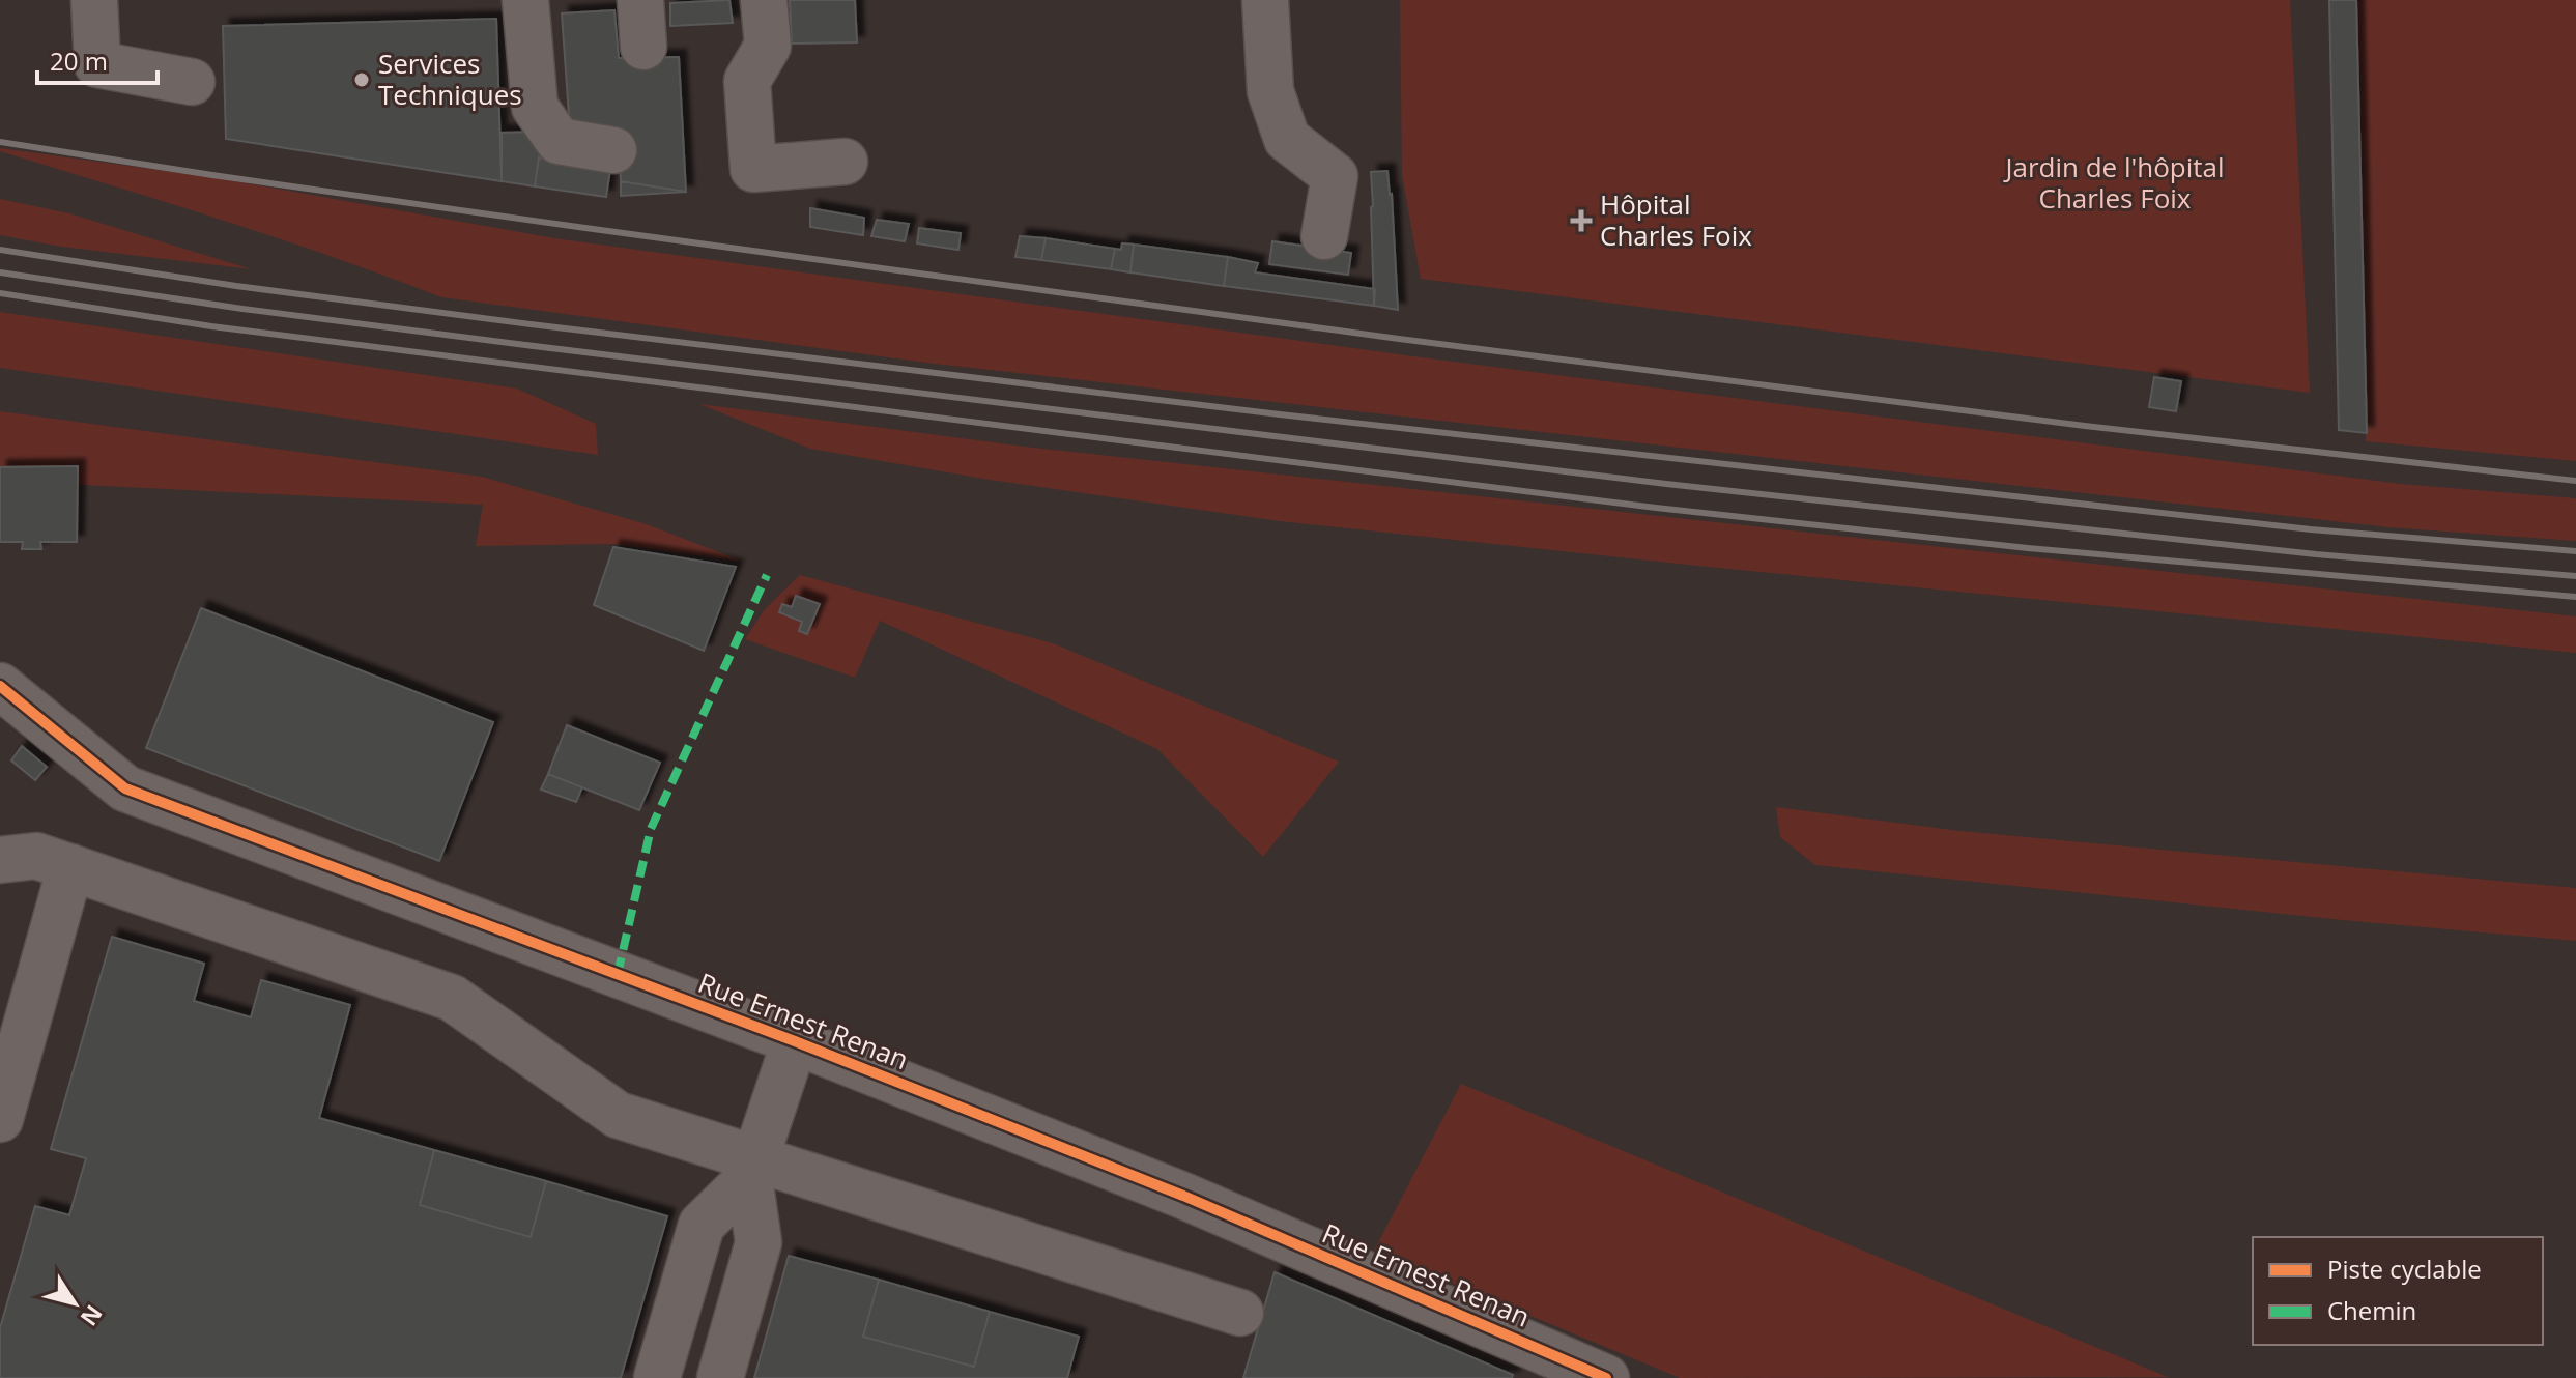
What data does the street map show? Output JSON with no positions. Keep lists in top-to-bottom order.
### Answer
{
  "streets": {
    "street": ["Rue Ernest Renan"]
  },
  "parks": ["Jardin de l'hôpital Charles Foix"],
  "places": {
    "other": ["Services Techniques"],
    "health": ["Hôpital Charles Foix"]
  },
  "legend": ["Piste cyclable", "Chemin"],
  "scale_bar": "20 m",
  "north": "bottom right"
}
